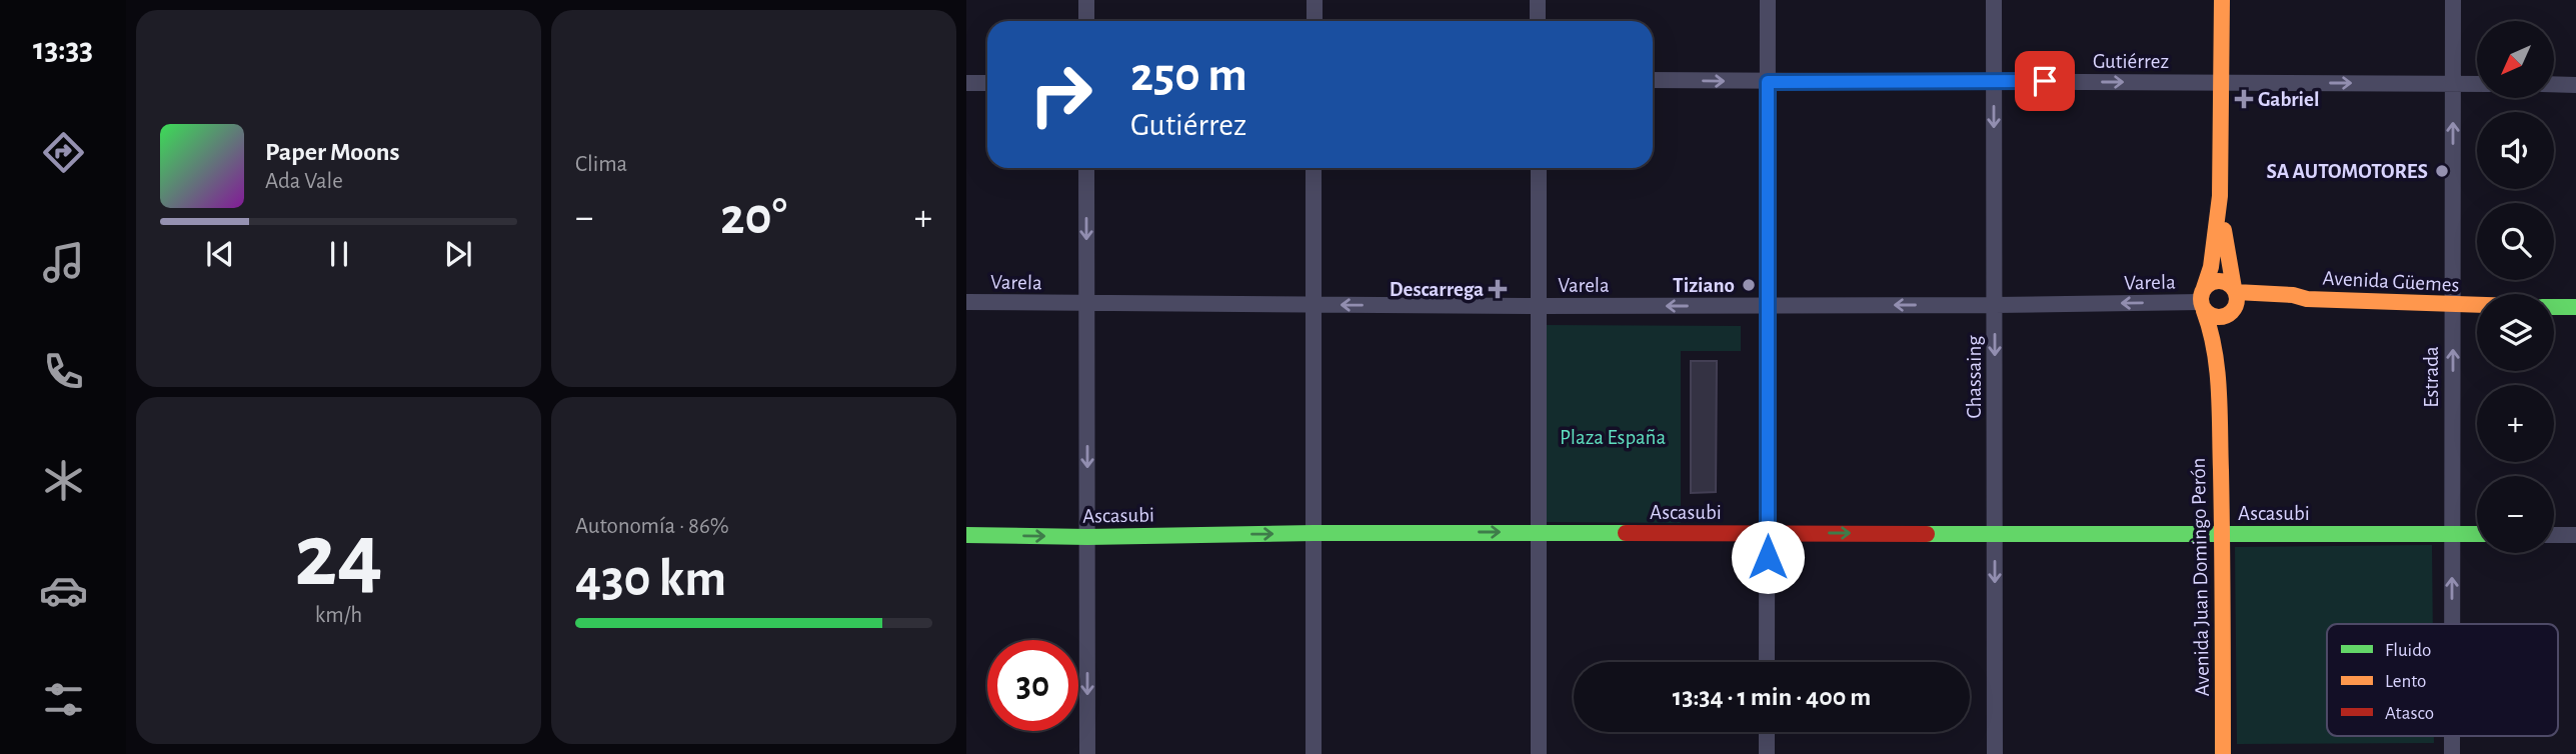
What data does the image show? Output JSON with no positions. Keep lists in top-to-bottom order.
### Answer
{
  "streets": {
    "street": [
      "Gutiérrez",
      "Avenida Güemes",
      "Varela",
      "Chassaing",
      "Estrada",
      "Ascasubi",
      "Avenida Juan Domingo Perón"
    ]
  },
  "crossings": [
    ["Gutiérrez", "Chassaing"],
    ["Gutiérrez", "Estrada"],
    ["Avenida Güemes", "Varela"],
    ["Avenida Güemes", "Estrada"],
    ["Avenida Güemes", "Avenida Juan Domingo Perón"],
    ["Varela", "Chassaing"],
    ["Varela", "Avenida Juan Domingo Perón"],
    ["Chassaing", "Ascasubi"],
    ["Estrada", "Ascasubi"],
    ["Ascasubi", "Avenida Juan Domingo Perón"]
  ],
  "one_way": [
    "Gutiérrez",
    "Varela",
    "Chassaing",
    "Estrada",
    "Ascasubi"
  ],
  "parks": ["Plaza España"],
  "places": {
    "health": ["Gabriel", "Descarrega"],
    "other": ["SA AUTOMOTORES", "Tiziano"]
  },
  "legend": ["Fluido", "Lento", "Atasco"],
  "north": "bottom left",
  "page": {
    "tabs": "13:33",
    "tile": [
      "Clima",
      ["24", "km/h"],
      ["Autonomía · 86%", "430 km"]
    ],
    "map_buttons": ["+", "−"],
    "turn": ["250 m", "Gutiérrez"],
    "song": ["Paper Moons", "Ada Vale"],
    "heat": ["−", "20°", "+"],
    "limit": "30",
    "trip": "13:34 · 1 min · 400 m"
  }
}
